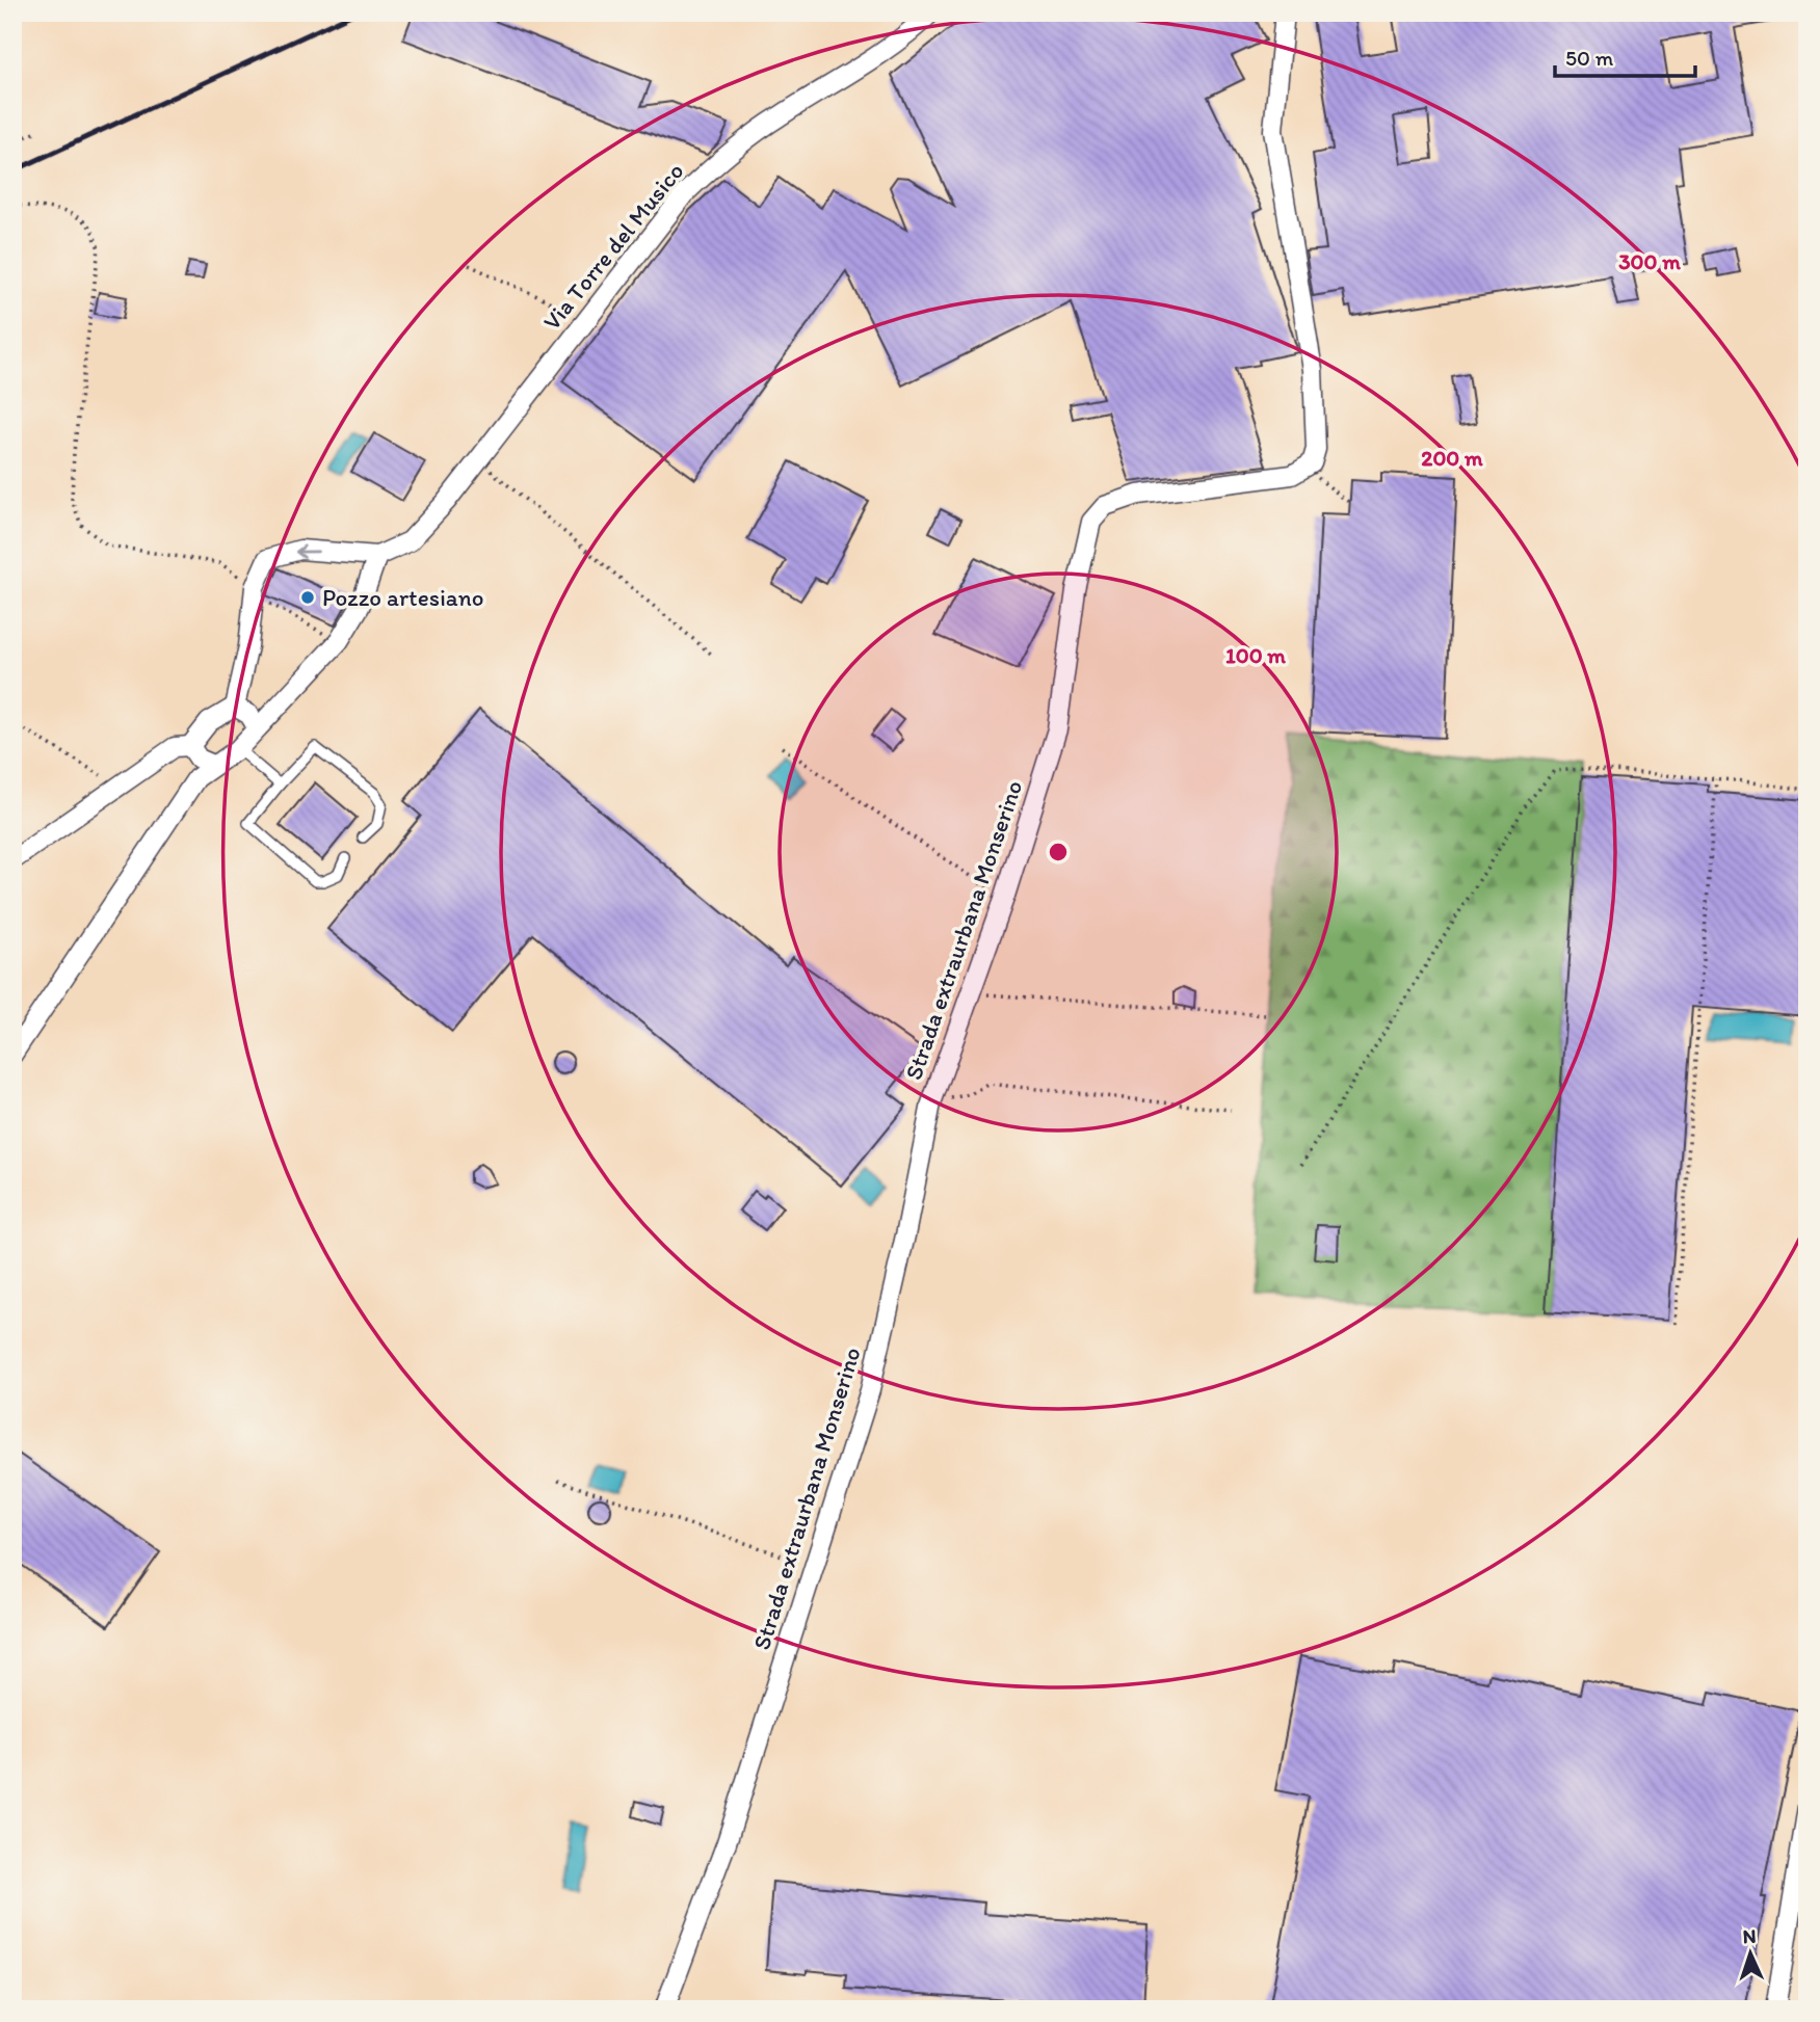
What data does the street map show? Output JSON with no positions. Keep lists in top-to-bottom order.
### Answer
{
  "streets": {
    "street": ["Via Torre del Musico", "Strada extraurbana Monserino"]
  },
  "places": ["Pozzo artesiano"],
  "scale_bar": "50 m",
  "north": "top",
  "rings": ["300 m", "200 m", "100 m"]
}
